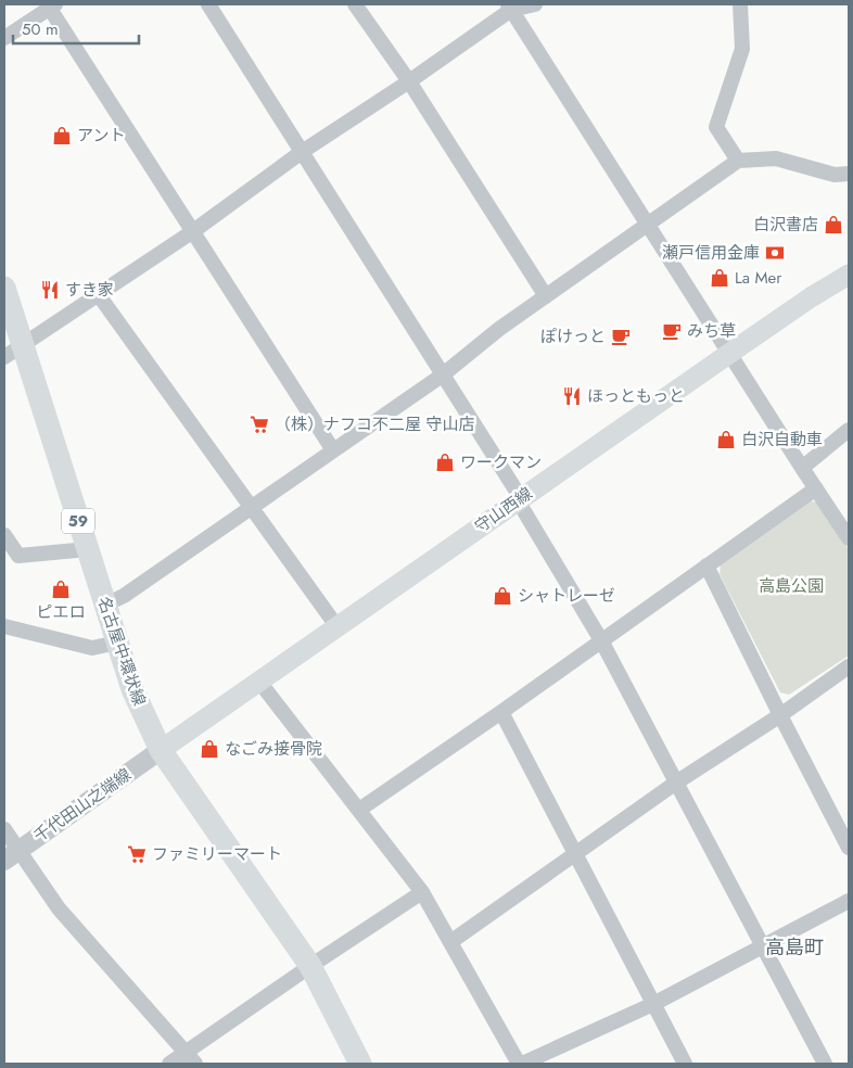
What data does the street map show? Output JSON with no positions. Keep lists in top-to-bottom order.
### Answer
{
  "streets": {
    "main road": ["守山西線", "59", "名古屋中環状線"],
    "street": ["千代田山之端線"]
  },
  "crossings": [
    ["守山西線", "名古屋中環状線"],
    ["守山西線", "千代田山之端線"],
    ["名古屋中環状線", "千代田山之端線"]
  ],
  "districts": ["高島町"],
  "parks": ["高島公園"],
  "places": {
    "shop": [
      "アント",
      "白沢書店",
      "La Mer",
      "白沢自動車",
      "ワークマン",
      "ピエロ",
      "シャトレーゼ",
      "なごみ接骨院"
    ],
    "bank": ["瀬戸信用金庫"],
    "restaurant": ["すき家", "ほっともっと"],
    "cafe": ["みち草", "ぽけっと"],
    "supermarket": ["（株）ナフコ不二屋 守山店", "ファミリーマート"]
  },
  "scale_bar": "50 m"
}
